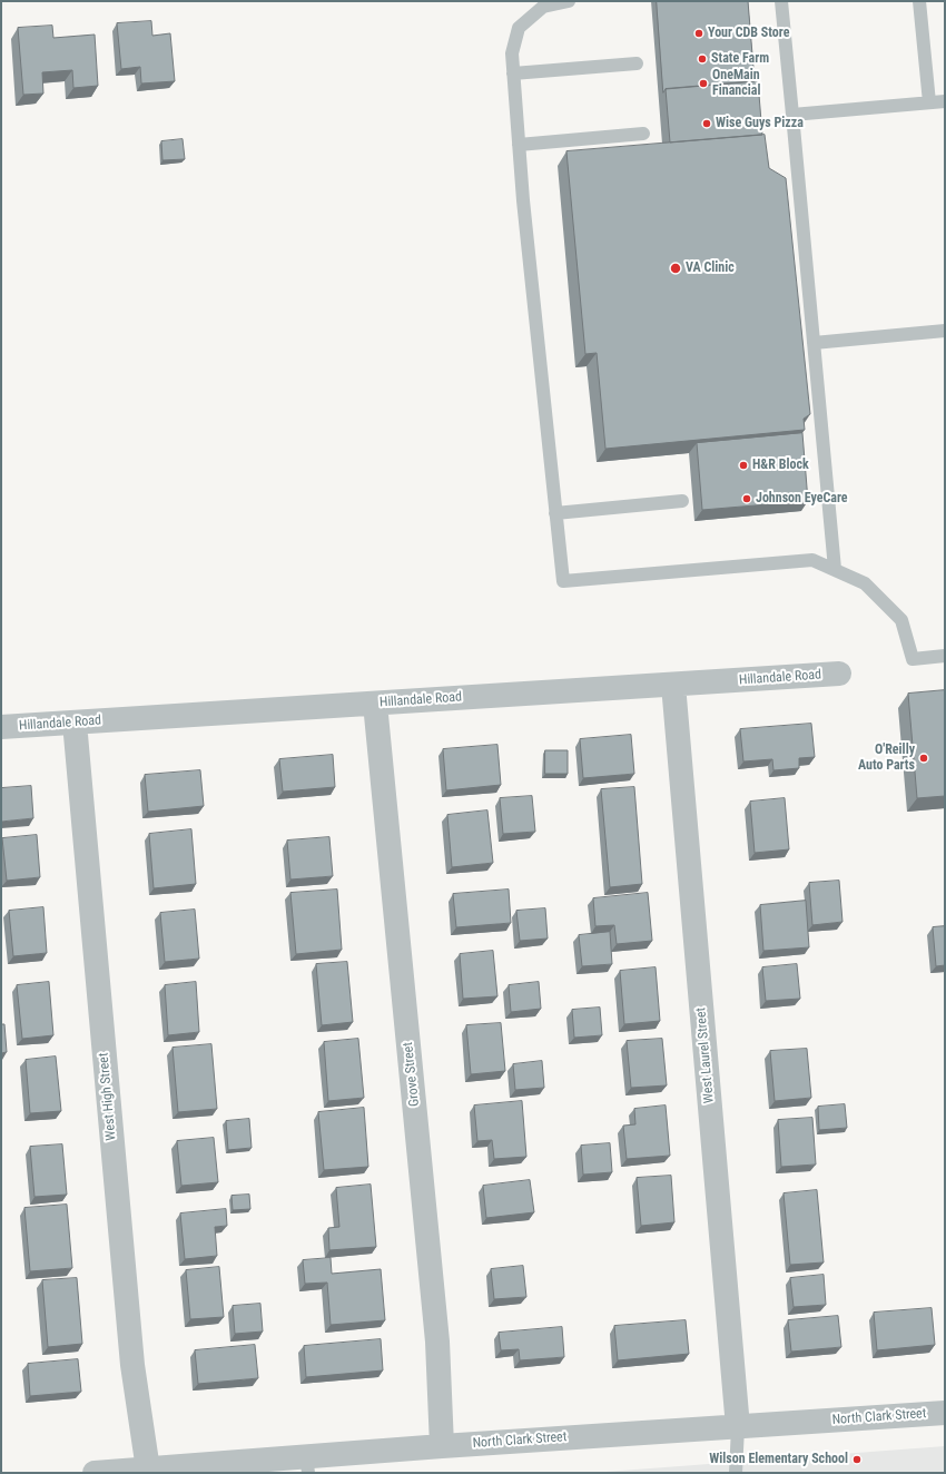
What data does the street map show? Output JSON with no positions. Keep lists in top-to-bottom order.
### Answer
{
  "streets": {
    "street": [
      "Hillandale Road",
      "West Laurel Street",
      "Grove Street",
      "West High Street",
      "North Clark Street"
    ]
  },
  "crossings": [
    ["Hillandale Road", "West Laurel Street"],
    ["Hillandale Road", "Grove Street"],
    ["Hillandale Road", "West High Street"],
    ["West Laurel Street", "North Clark Street"],
    ["Grove Street", "North Clark Street"],
    ["West High Street", "North Clark Street"]
  ],
  "places": [
    "Your CDB Store",
    "State Farm",
    "OneMain Financial",
    "Wise Guys Pizza",
    "VA Clinic",
    "H&R Block",
    "Johnson EyeCare",
    "O'Reilly Auto Parts",
    "Wilson Elementary School"
  ]
}
